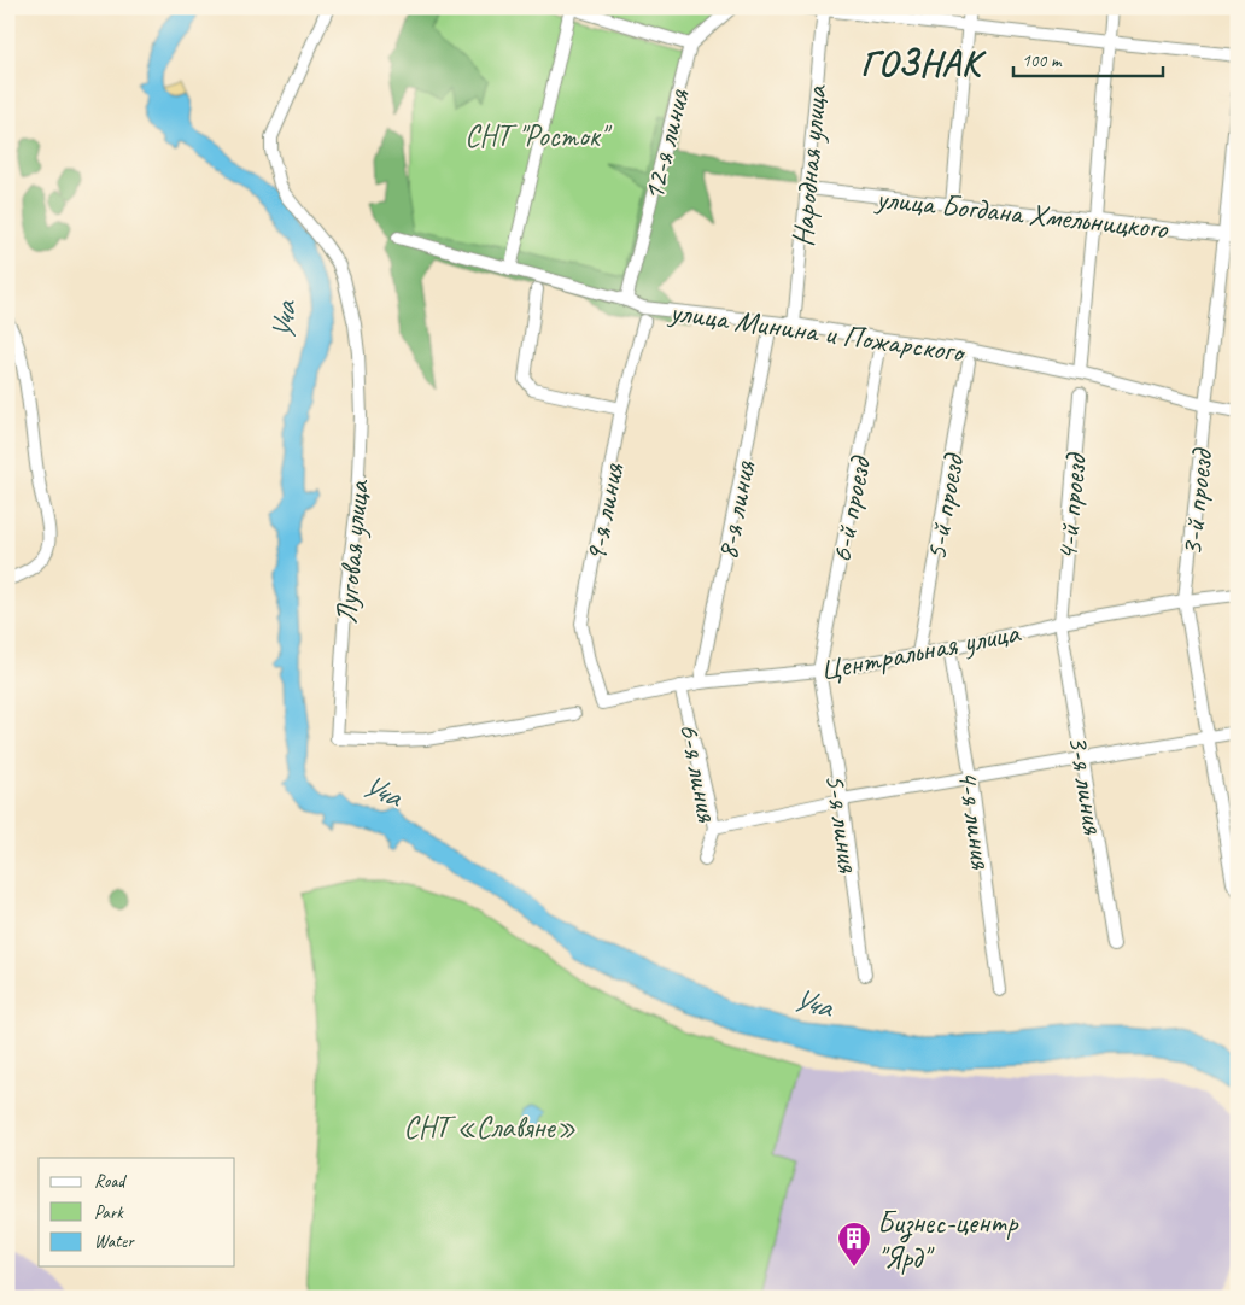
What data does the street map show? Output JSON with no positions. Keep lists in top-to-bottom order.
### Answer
{
  "streets": {
    "street": [
      "12-я линия",
      "Народная улица",
      "улица Богдана Хмельницкого",
      "улица Минина и Пожарского",
      "3-й проезд",
      "5-й проезд",
      "4-й проезд",
      "8-я линия",
      "6-й проезд",
      "9-я линия",
      "Луговая улица",
      "Центральная улица",
      "6-я линия",
      "3-я линия",
      "4-я линия",
      "5-я линия"
    ]
  },
  "crossings": [
    ["12-я линия", "улица Минина и Пожарского"],
    ["Народная улица", "улица Богдана Хмельницкого"],
    ["Народная улица", "улица Минина и Пожарского"],
    ["улица Богдана Хмельницкого", "3-й проезд"],
    ["улица Минина и Пожарского", "3-й проезд"],
    ["3-й проезд", "Центральная улица"],
    ["5-й проезд", "Центральная улица"],
    ["4-й проезд", "Центральная улица"],
    ["4-й проезд", "3-я линия"],
    ["8-я линия", "Центральная улица"],
    ["6-й проезд", "Центральная улица"],
    ["6-й проезд", "5-я линия"],
    ["9-я линия", "Центральная улица"],
    ["Центральная улица", "6-я линия"],
    ["Центральная улица", "3-я линия"],
    ["Центральная улица", "4-я линия"],
    ["Центральная улица", "5-я линия"]
  ],
  "districts": ["ГОЗНАК"],
  "water": ["Уча"],
  "parks": ["СНТ \"Росток\"", "СНТ «Славяне»"],
  "places": {
    "building": ["Бизнес-центр \"Ярд\""]
  },
  "legend": ["Road", "Park", "Water"],
  "scale_bar": "100 m"
}
